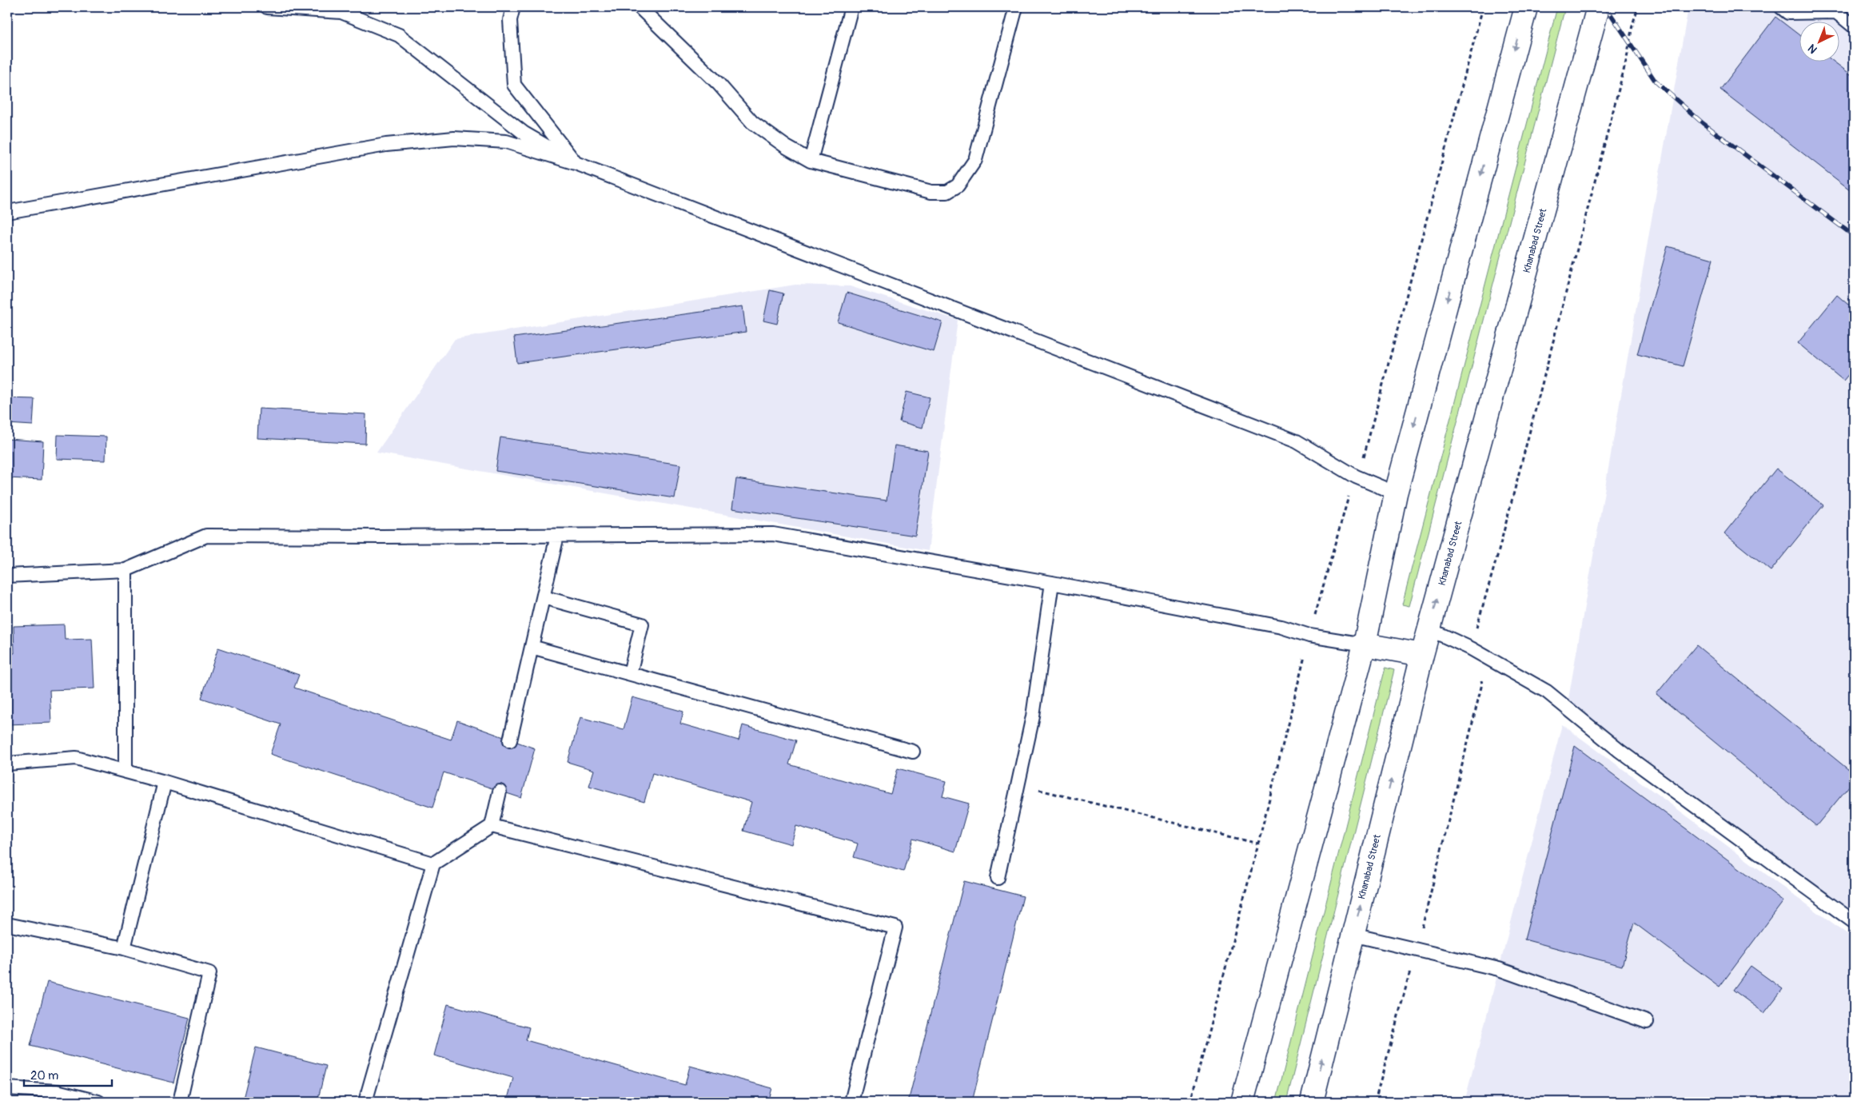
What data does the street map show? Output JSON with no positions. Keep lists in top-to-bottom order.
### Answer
{
  "streets": {
    "street": ["Khanabad Street"]
  },
  "scale_bar": "20 m",
  "north": "bottom left"
}
